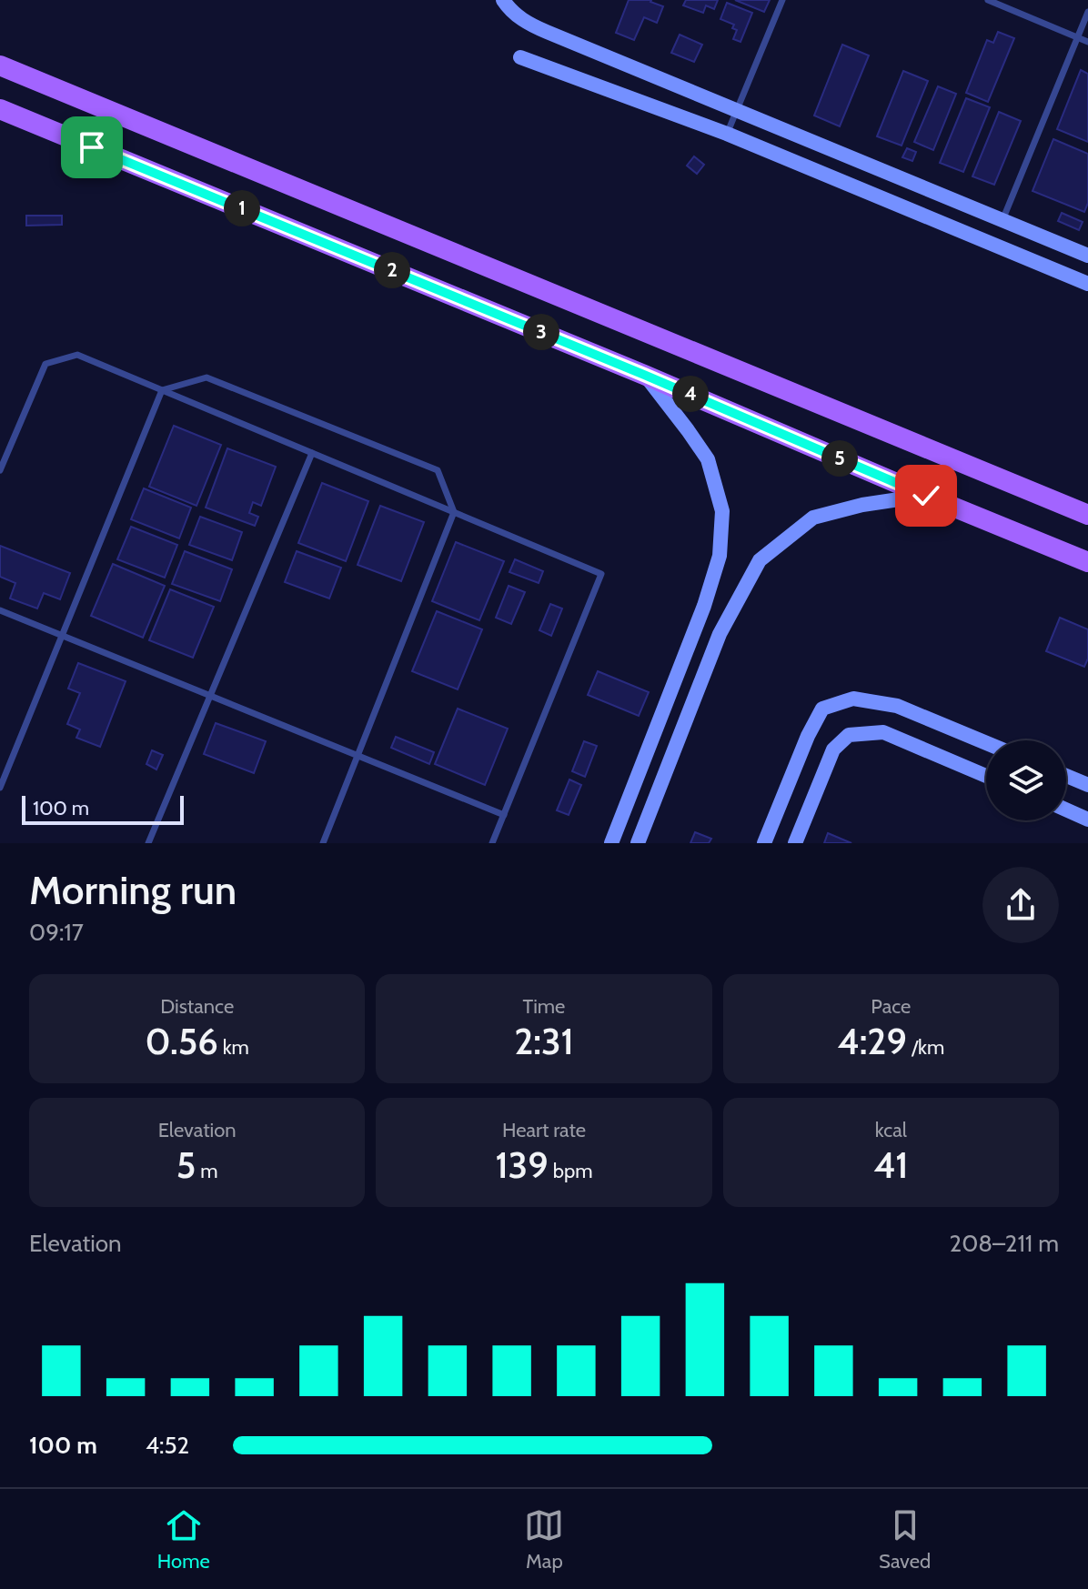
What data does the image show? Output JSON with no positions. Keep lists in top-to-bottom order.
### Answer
{
  "scale_bar": "100 m",
  "page": {
    "pins": [
      "1",
      "2",
      "3",
      "4",
      "5"
    ],
    "scale": "100 m",
    "heading": ["Morning run", "09:17"],
    "stats": [
      ["Distance", "0.56 km"],
      ["Time", "2:31"],
      ["Pace", "4:29 /km"],
      ["Elevation", "5 m"],
      ["Heart rate", "139 bpm"],
      ["kcal", "41"]
    ],
    "chart": ["Elevation", "208–211 m"],
    "list": [
      {
        "name": "100 m",
        "note": "4:52"
      }
    ],
    "tabs": ["Home", "Map", "Saved"]
  }
}
